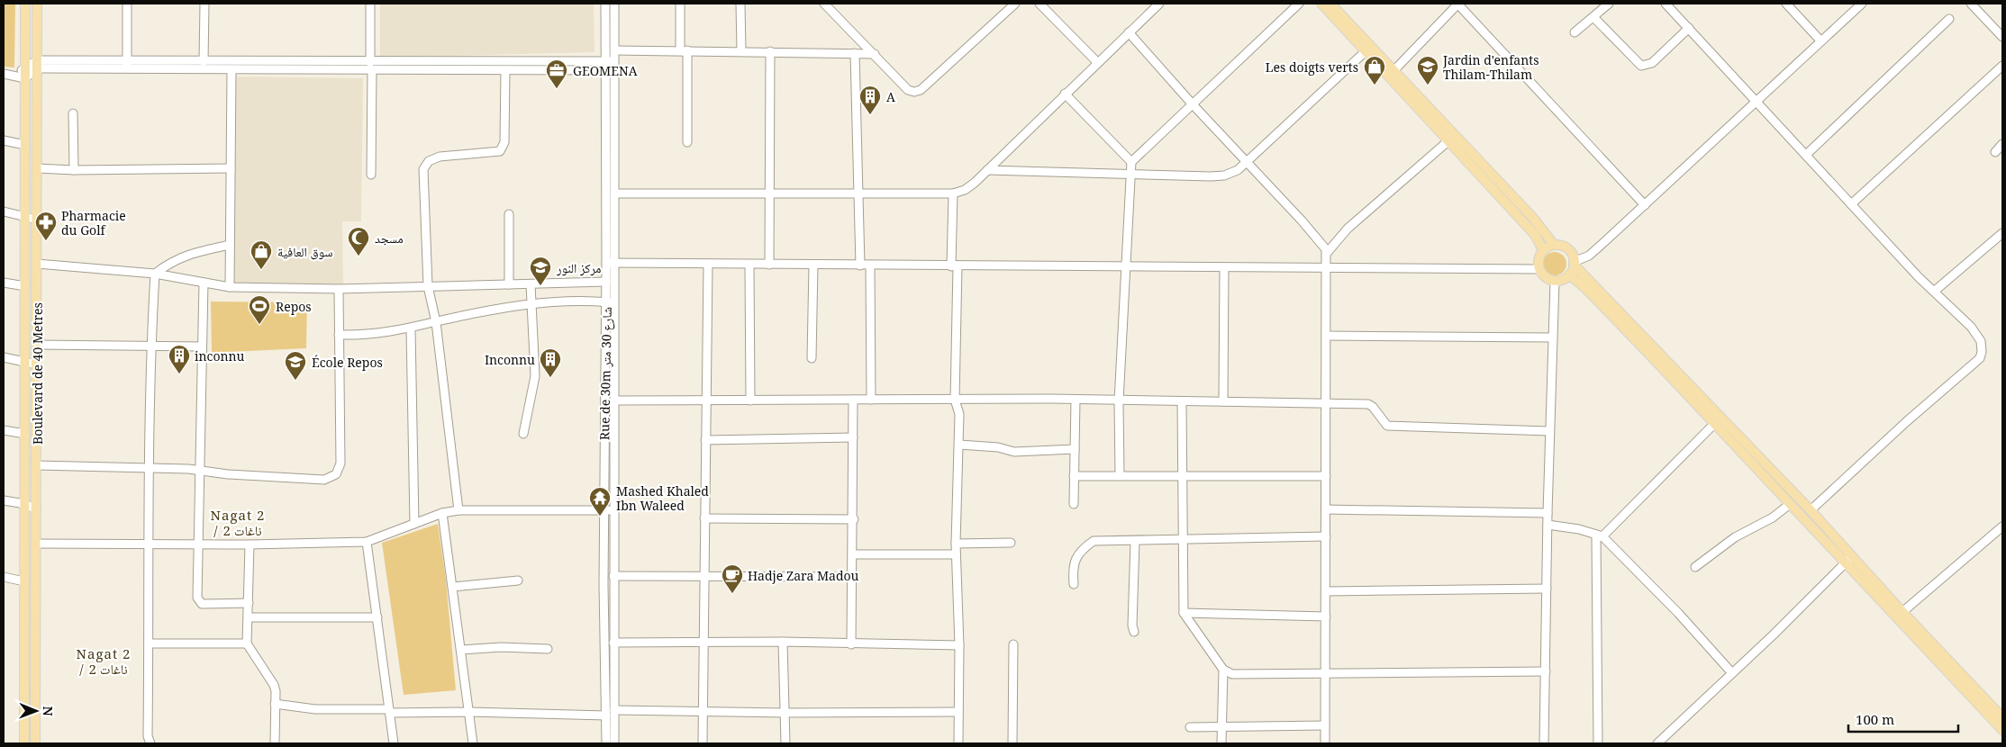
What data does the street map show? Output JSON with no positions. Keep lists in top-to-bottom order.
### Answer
{
  "streets": {
    "main road": ["Boulevard de 40 Metres"],
    "street": ["Rue de 30m شارع 30 متر"]
  },
  "districts": ["Nagat 2 / ناغات 2", "Nagat 2 / ناغات 2"],
  "places": {
    "shop": ["Les doigts verts", "سوق العافية"],
    "school or university": ["Jardin d'enfants Thilam-Thilam", "مركز النور", "École Repos"],
    "office": ["GEOMENA"],
    "building": ["A", "inconnu", "Inconnu"],
    "pharmacy": ["Pharmacie du Golf"],
    "mosque": ["مسجد"],
    "sports": ["Repos"],
    "temple": ["Mashed Khaled Ibn Waleed"],
    "cafe": ["Hadje Zara Madou"]
  },
  "scale_bar": "100 m",
  "north": "right"
}
